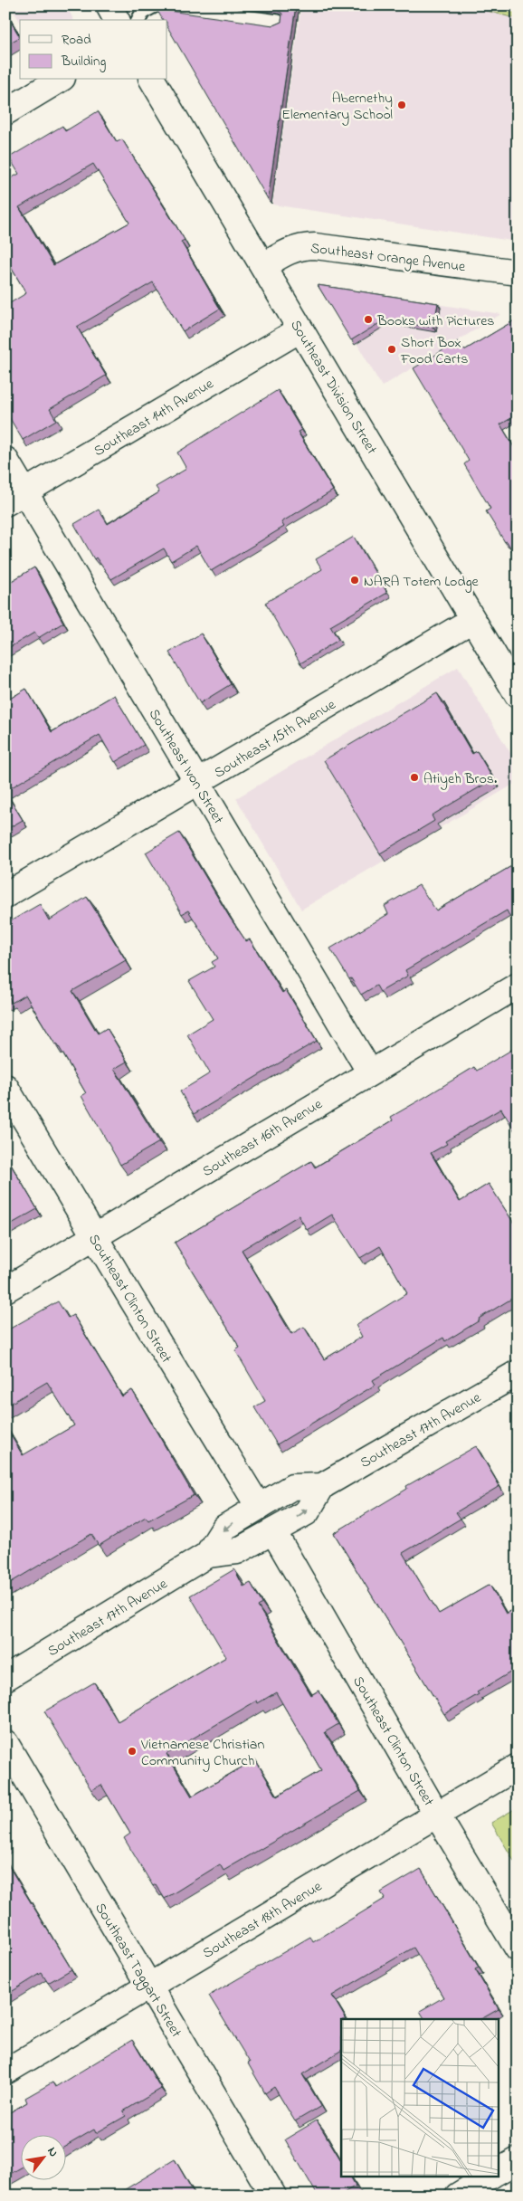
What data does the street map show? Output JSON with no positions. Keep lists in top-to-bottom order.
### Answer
{
  "streets": {
    "street": [
      "Southeast Orange Avenue",
      "Southeast Division Street",
      "Southeast 14th Avenue",
      "Southeast 15th Avenue",
      "Southeast Ivon Street",
      "Southeast 16th Avenue",
      "Southeast Clinton Street",
      "Southeast 17th Avenue",
      "Southeast 18th Avenue",
      "Southeast Taggart Street"
    ]
  },
  "crossings": [
    ["Southeast Orange Avenue", "Southeast Division Street"],
    ["Southeast Division Street", "Southeast 14th Avenue"],
    ["Southeast Division Street", "Southeast 15th Avenue"],
    ["Southeast 14th Avenue", "Southeast Ivon Street"],
    ["Southeast 15th Avenue", "Southeast Ivon Street"],
    ["Southeast Ivon Street", "Southeast 16th Avenue"],
    ["Southeast 16th Avenue", "Southeast Clinton Street"],
    ["Southeast Clinton Street", "Southeast 17th Avenue"],
    ["Southeast Clinton Street", "Southeast 18th Avenue"],
    ["Southeast 18th Avenue", "Southeast Taggart Street"]
  ],
  "places": [
    "Abernethy Elementary School",
    "Books with Pictures",
    "Short Box Food Carts",
    "NARA Totem Lodge",
    "Atiyeh Bros.",
    "Vietnamese Christian Community Church"
  ],
  "legend": ["Road", "Building"],
  "north": "top right"
}
